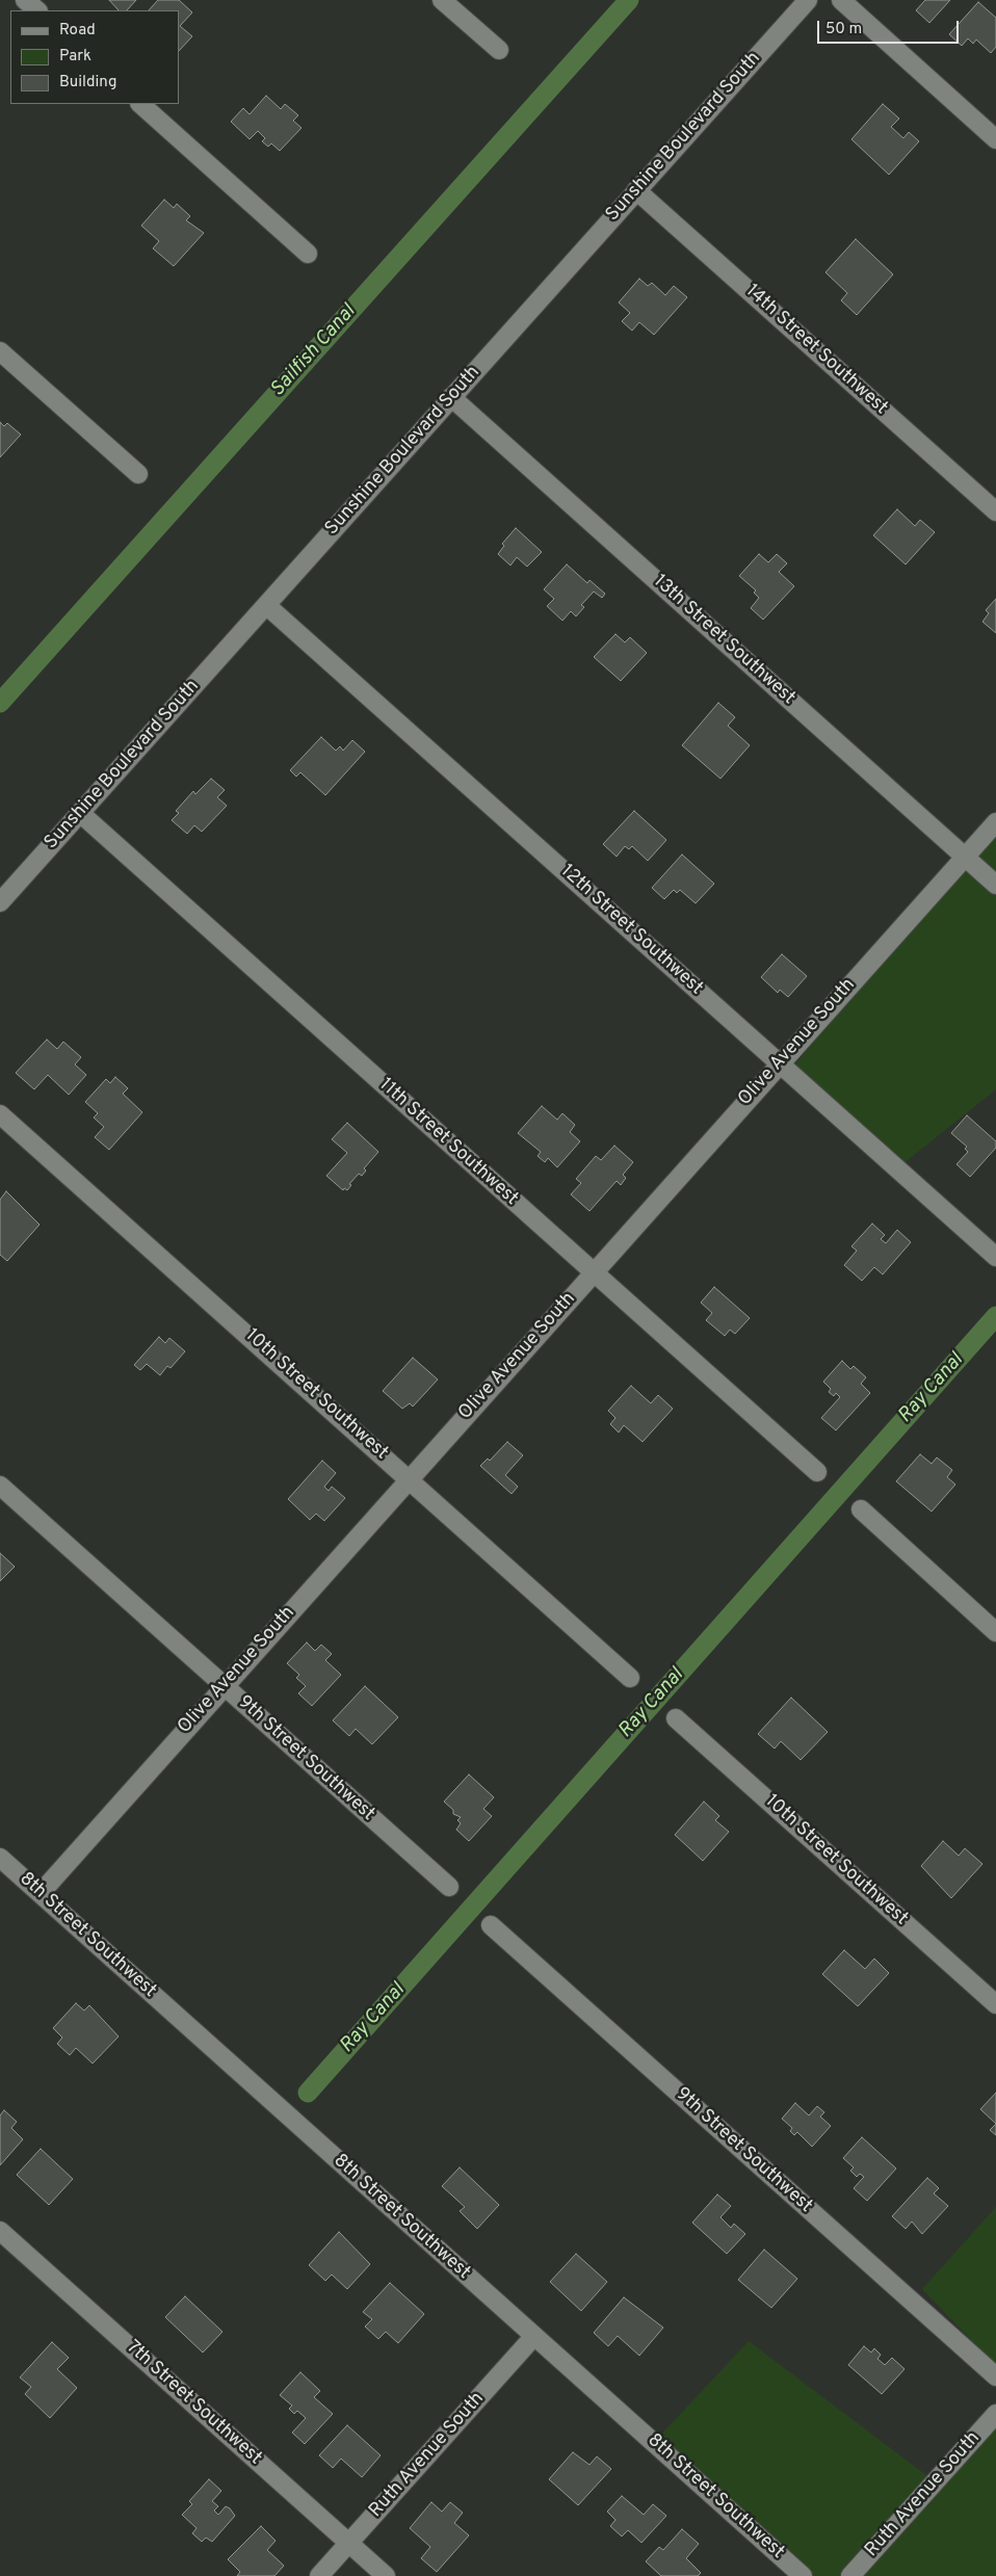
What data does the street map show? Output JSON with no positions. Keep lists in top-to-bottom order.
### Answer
{
  "streets": {
    "street": [
      "Sunshine Boulevard South",
      "14th Street Southwest",
      "13th Street Southwest",
      "12th Street Southwest",
      "Olive Avenue South",
      "11th Street Southwest",
      "10th Street Southwest",
      "9th Street Southwest",
      "8th Street Southwest",
      "7th Street Southwest",
      "Ruth Avenue South"
    ]
  },
  "crossings": [
    ["Sunshine Boulevard South", "14th Street Southwest"],
    ["Sunshine Boulevard South", "13th Street Southwest"],
    ["Sunshine Boulevard South", "12th Street Southwest"],
    ["Sunshine Boulevard South", "11th Street Southwest"],
    ["13th Street Southwest", "Olive Avenue South"],
    ["12th Street Southwest", "Olive Avenue South"],
    ["Olive Avenue South", "11th Street Southwest"],
    ["Olive Avenue South", "10th Street Southwest"],
    ["Olive Avenue South", "9th Street Southwest"],
    ["Olive Avenue South", "8th Street Southwest"],
    ["8th Street Southwest", "Ruth Avenue South"],
    ["7th Street Southwest", "Ruth Avenue South"]
  ],
  "water": ["Sailfish Canal", "Ray Canal"],
  "legend": ["Road", "Park", "Building"],
  "scale_bar": "50 m"
}
